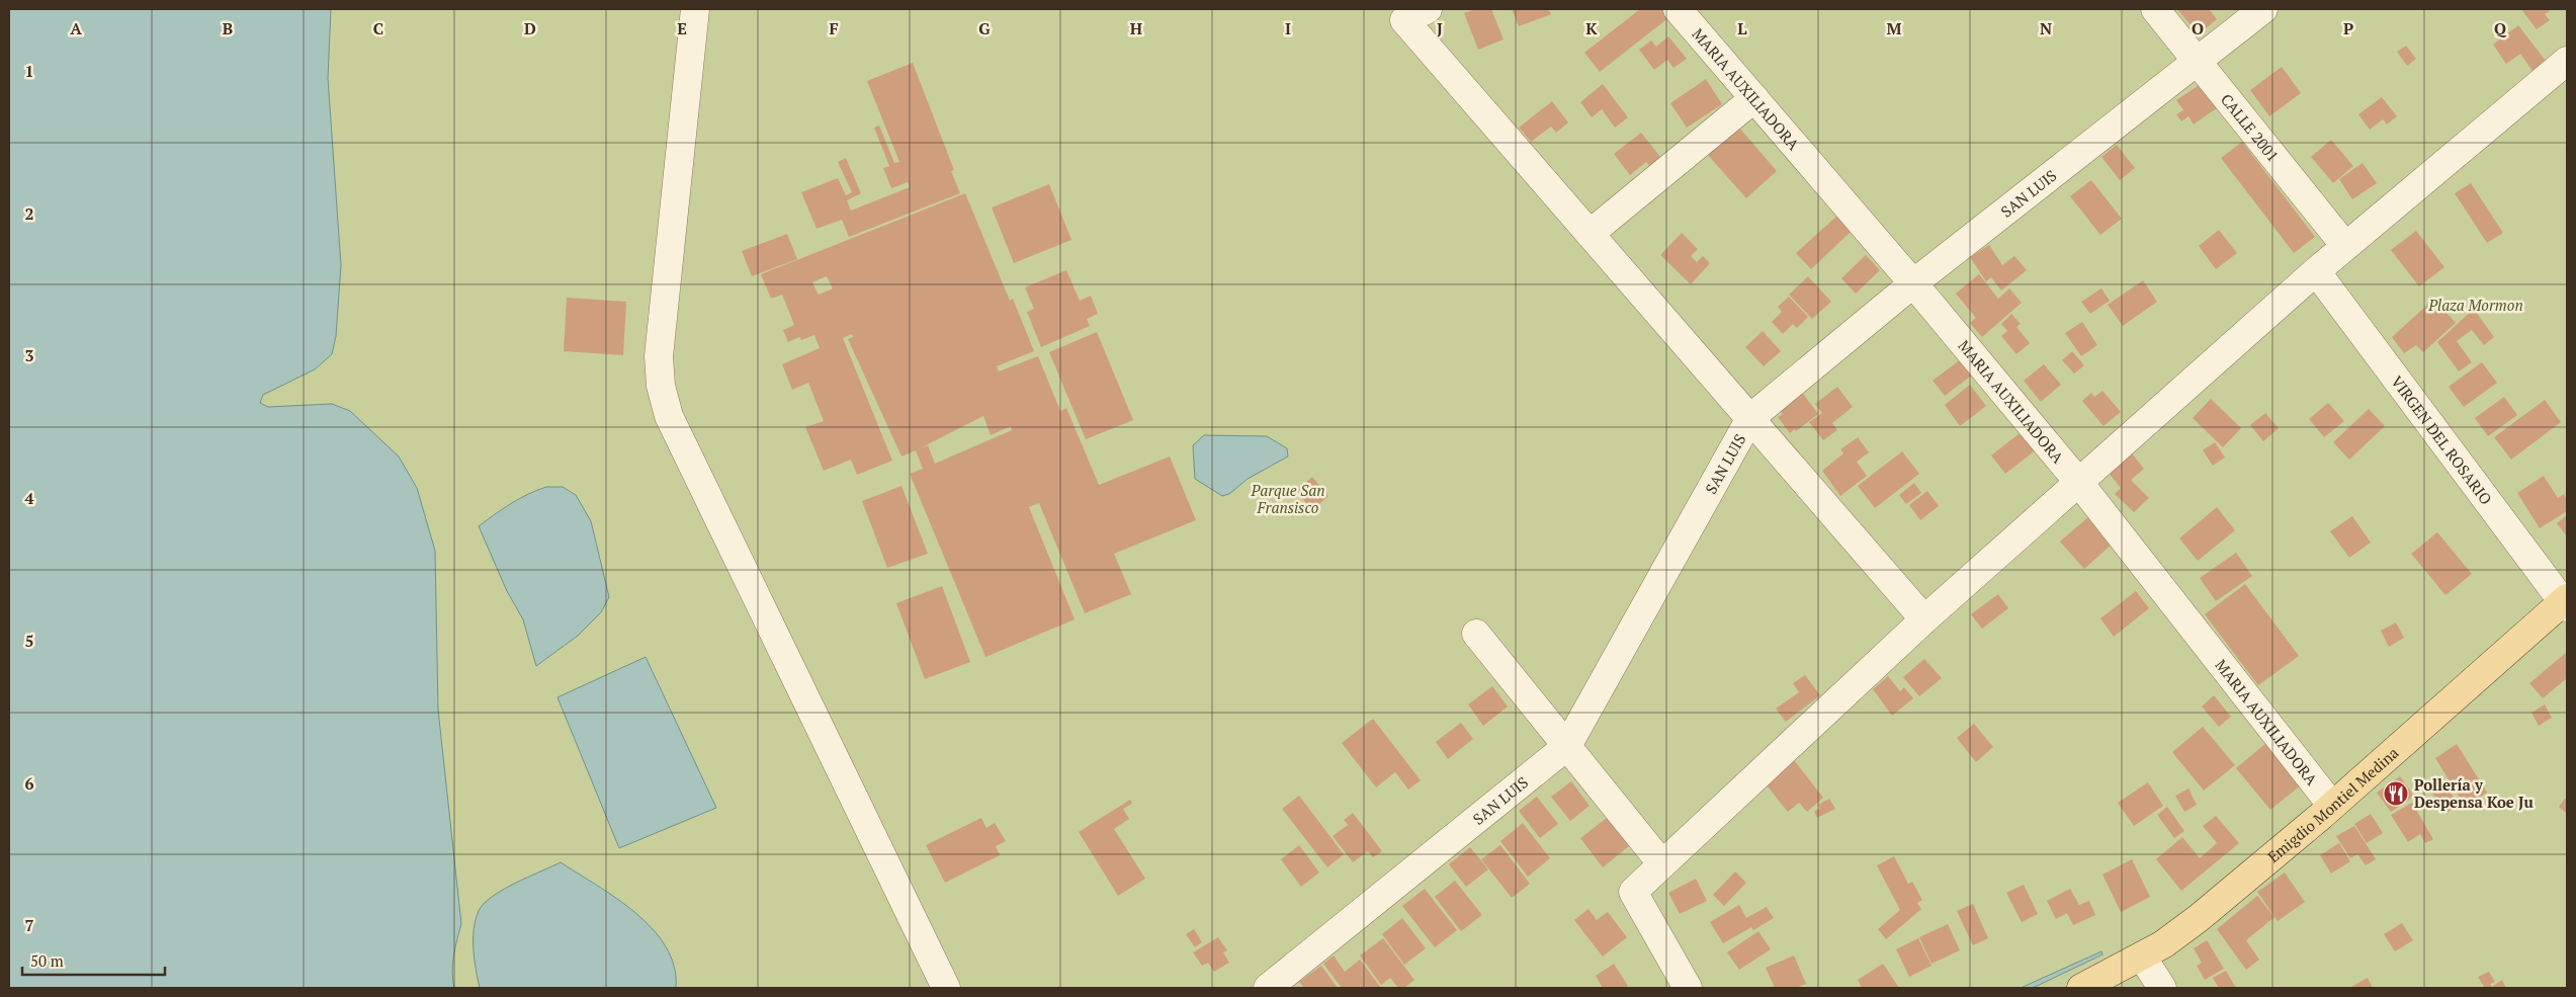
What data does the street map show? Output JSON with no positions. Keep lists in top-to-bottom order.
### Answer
{
  "streets": {
    "main road": ["Emigdio Montiel Medina"],
    "street": [
      "MARIA AUXILIADORA",
      "CALLE 2001",
      "SAN LUIS",
      "VIRGEN DEL ROSARIO"
    ]
  },
  "crossings": [
    ["MARIA AUXILIADORA", "SAN LUIS"],
    ["MARIA AUXILIADORA", "Emigdio Montiel Medina"],
    ["CALLE 2001", "SAN LUIS"],
    ["VIRGEN DEL ROSARIO", "Emigdio Montiel Medina"]
  ],
  "parks": ["Plaza Mormon", "Parque San Fransisco"],
  "places": {
    "restaurant": ["Pollería y Despensa Koe Ju"]
  },
  "scale_bar": "50 m",
  "grid": {
    "columns": [
      "A",
      "B",
      "C",
      "D",
      "E",
      "F",
      "G",
      "H",
      "I",
      "J",
      "K",
      "L",
      "M",
      "N",
      "O",
      "P",
      "Q"
    ],
    "rows": [
      "1",
      "2",
      "3",
      "4",
      "5",
      "6",
      "7"
    ]
  }
}
